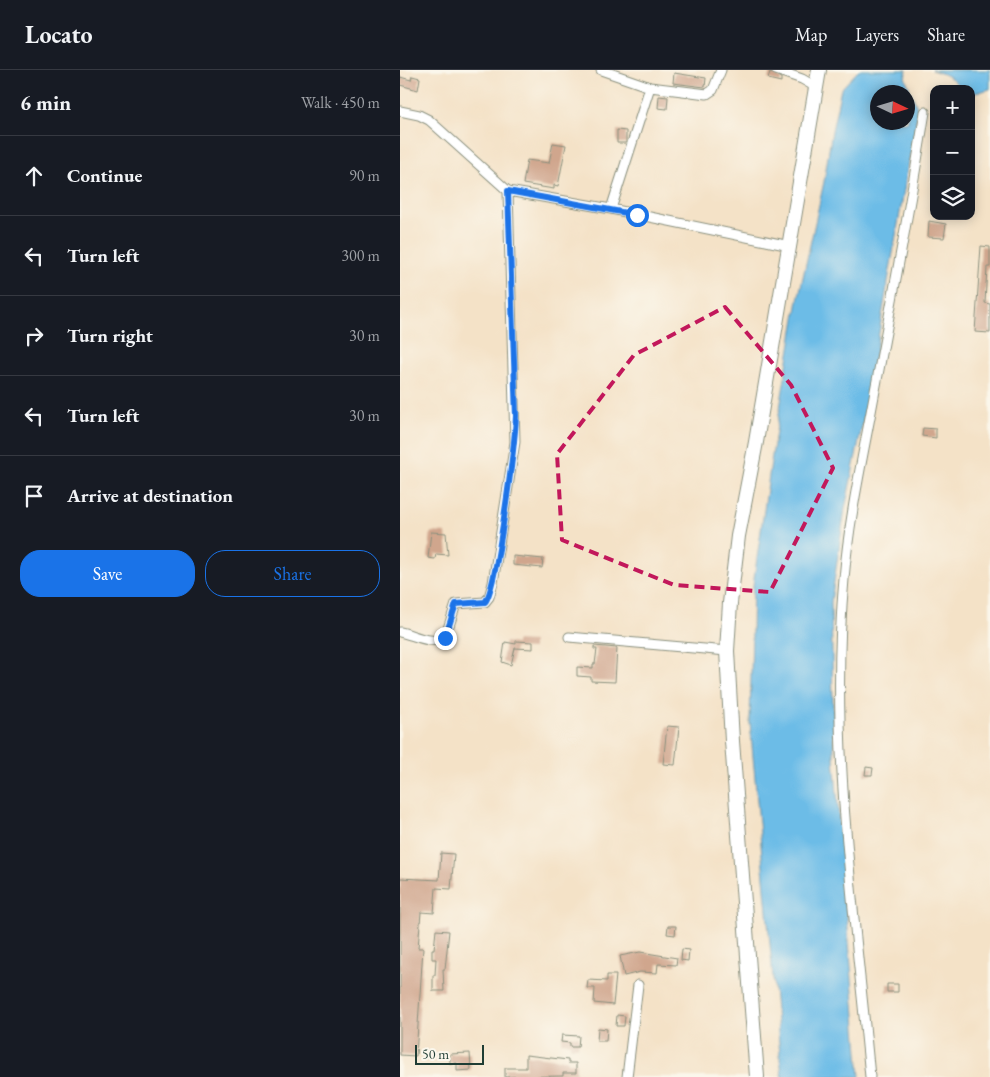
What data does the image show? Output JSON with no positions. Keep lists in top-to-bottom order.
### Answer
{
  "scale_bar": "50 m",
  "north": "right",
  "page": {
    "header": "Locato",
    "nav": ["Map", "Layers", "Share"],
    "heading": ["6 min", "Walk · 450 m"],
    "map_buttons": ["+", "−"],
    "list": [
      ["Continue", "90 m"],
      ["Turn left", "300 m"],
      ["Turn right", "30 m"],
      ["Turn left", "30 m"],
      "Arrive at destination"
    ],
    "buttons": ["Save", "Share"],
    "scale": "50 m"
  }
}
